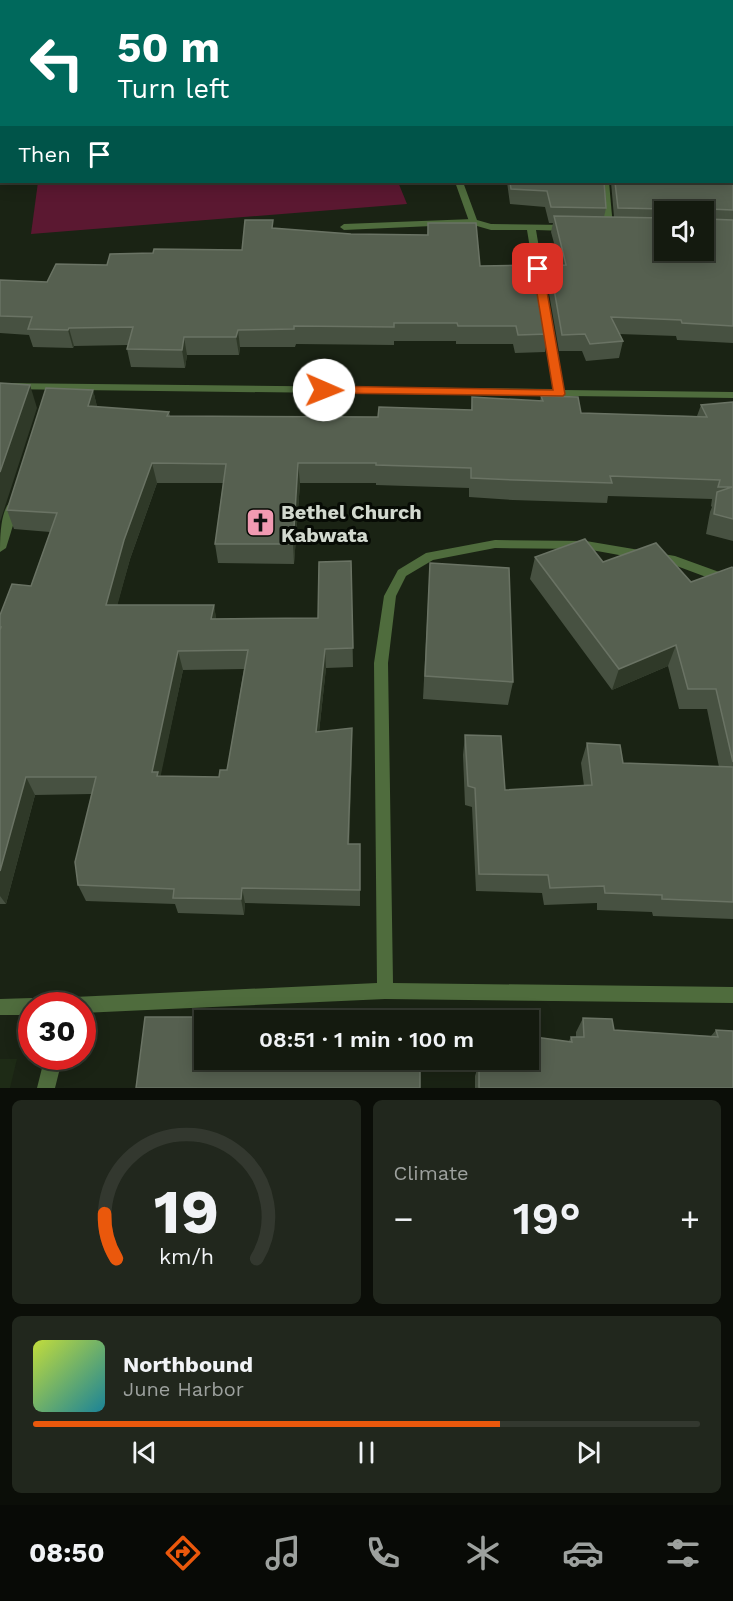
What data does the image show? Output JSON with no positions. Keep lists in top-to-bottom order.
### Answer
{
  "places": {
    "church": ["Bethel Church Kabwata"]
  },
  "page": {
    "turn": ["50 m", "Turn left"],
    "then": "Then",
    "limit": "30",
    "trip": "08:51 · 1 min · 100 m",
    "tile": "Climate",
    "heat": ["−", "19°", "+"],
    "song": ["Northbound", "June Harbor"],
    "tabs": "08:50",
    "gauge": ["19", "km/h"]
  }
}
